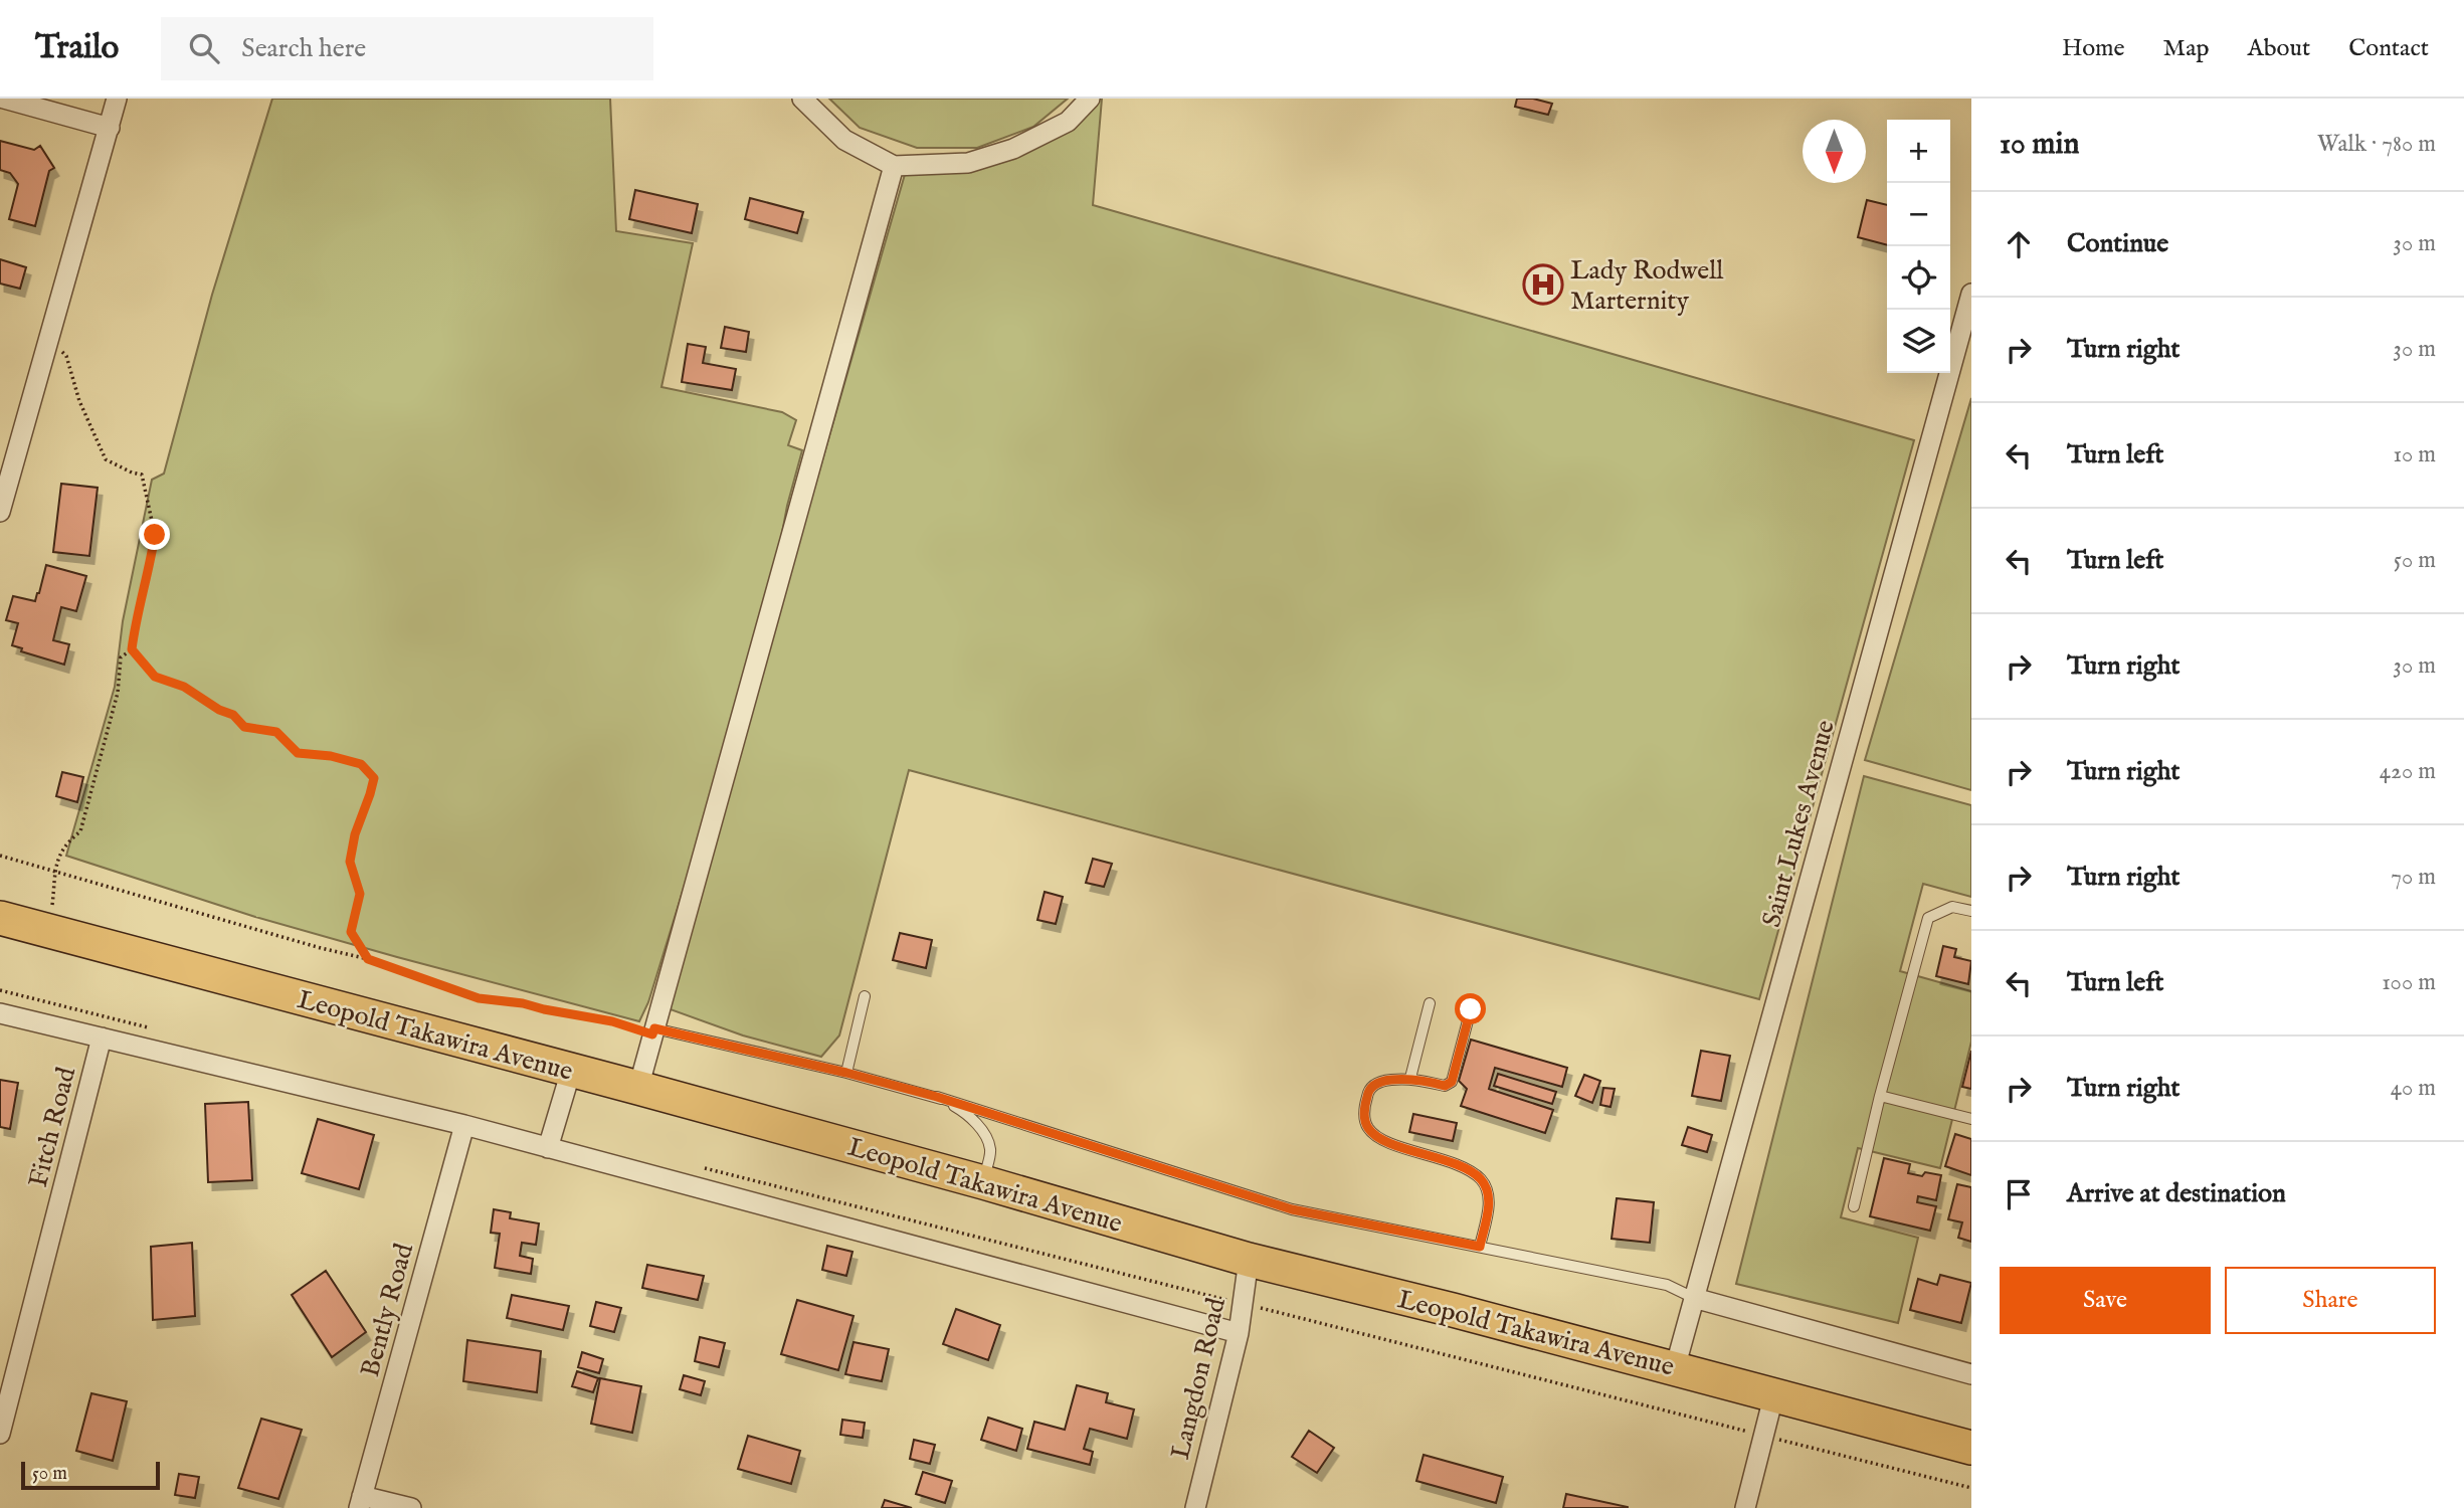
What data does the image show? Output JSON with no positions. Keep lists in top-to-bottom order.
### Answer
{
  "streets": {
    "highway": ["Leopold Takawira Avenue"],
    "street": [
      "Saint Lukes Avenue",
      "Fitch Road",
      "Bently Road",
      "Langdon Road"
    ]
  },
  "crossings": [
    ["Saint Lukes Avenue", "Leopold Takawira Avenue"],
    ["Leopold Takawira Avenue", "Langdon Road"]
  ],
  "places": {
    "hospital": ["Lady Rodwell Marternity"]
  },
  "scale_bar": "50 m",
  "north": "bottom",
  "page": {
    "header": "Trailo",
    "search": "Search here",
    "nav": [
      "Home",
      "Map",
      "About",
      "Contact"
    ],
    "heading": ["10 min", "Walk · 780 m"],
    "map_buttons": ["+", "−"],
    "list": [
      ["Continue", "30 m"],
      ["Turn right", "30 m"],
      ["Turn left", "10 m"],
      ["Turn left", "50 m"],
      ["Turn right", "30 m"],
      ["Turn right", "420 m"],
      ["Turn right", "70 m"],
      ["Turn left", "100 m"],
      ["Turn right", "40 m"],
      "Arrive at destination"
    ],
    "buttons": ["Save", "Share"],
    "scale": "50 m"
  }
}
